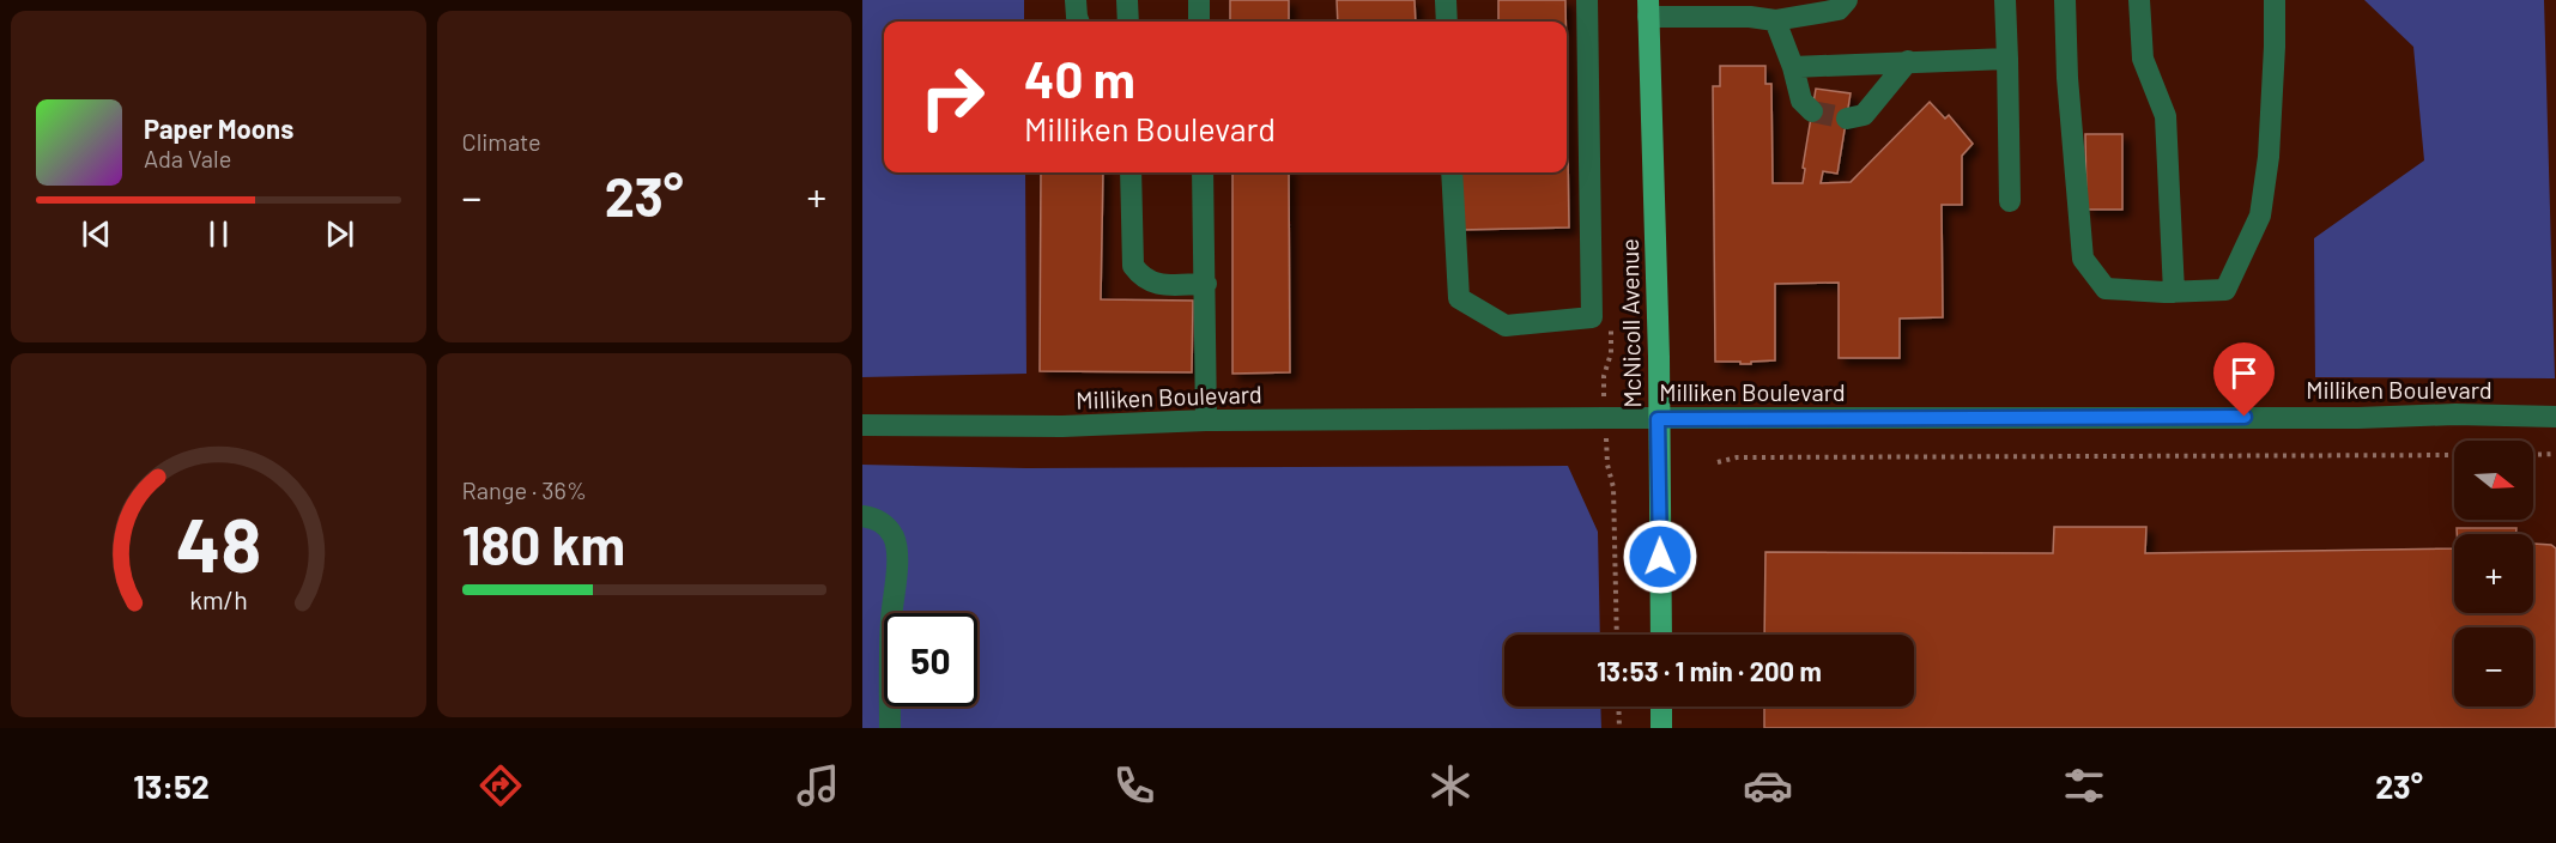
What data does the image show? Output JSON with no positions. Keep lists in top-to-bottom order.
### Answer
{
  "streets": {
    "main road": ["McNicoll Avenue"],
    "street": ["Milliken Boulevard"]
  },
  "crossings": [
    ["McNicoll Avenue", "Milliken Boulevard"]
  ],
  "north": "right",
  "page": {
    "tile": [
      "Climate",
      ["Range · 36%", "180 km"]
    ],
    "turn": ["40 m", "Milliken Boulevard"],
    "song": ["Paper Moons", "Ada Vale"],
    "heat": ["−", "23°", "+"],
    "map_buttons": ["+", "−"],
    "limit": "50",
    "trip": "13:53 · 1 min · 200 m",
    "tabs": ["13:52", "23°"],
    "gauge": ["48", "km/h"]
  }
}
